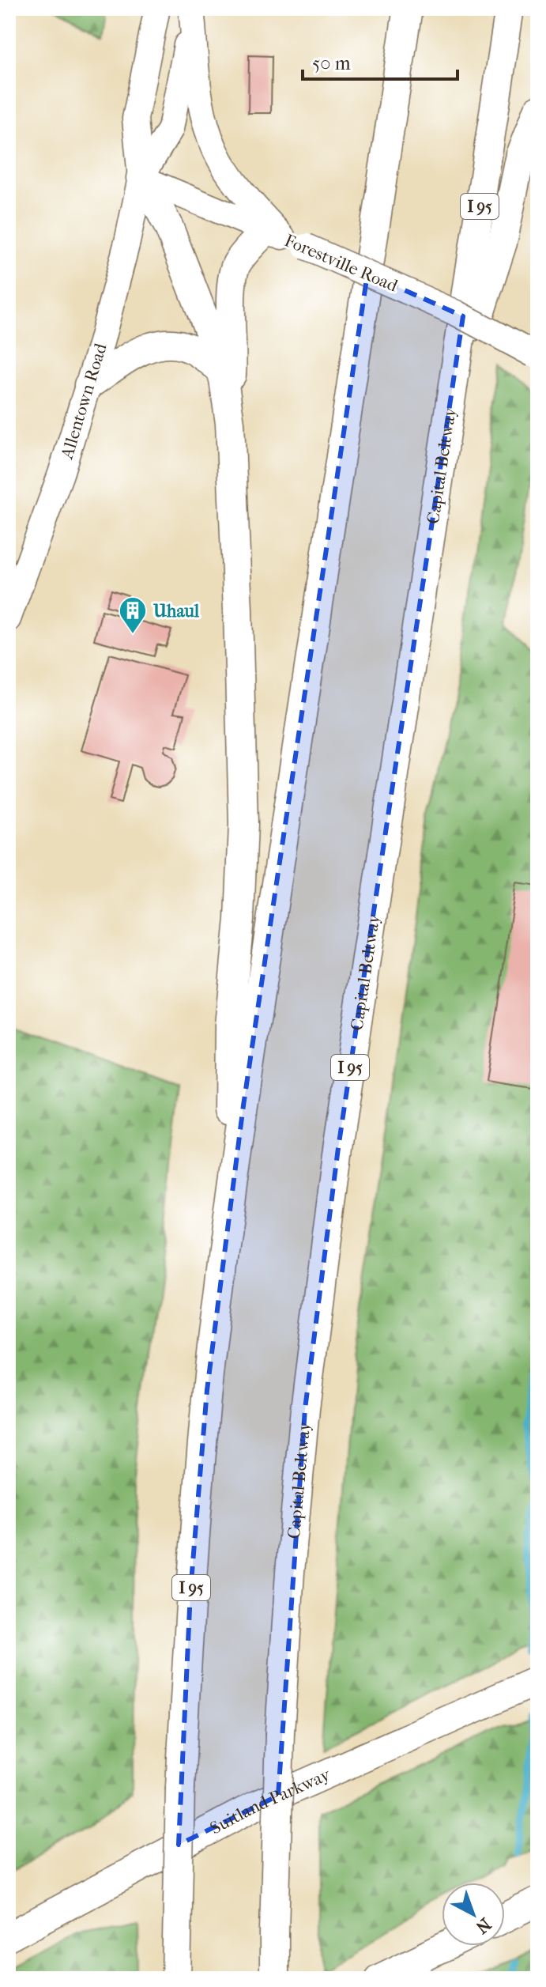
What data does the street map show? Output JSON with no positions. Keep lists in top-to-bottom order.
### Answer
{
  "streets": {
    "highway": ["I 95", "Capital Beltway", "Suitland Parkway"],
    "main road": ["Forestville Road", "Allentown Road"]
  },
  "crossings": [
    ["Forestville Road", "Allentown Road"]
  ],
  "places": {
    "building": ["Uhaul"]
  },
  "scale_bar": "50 m",
  "north": "bottom right"
}
